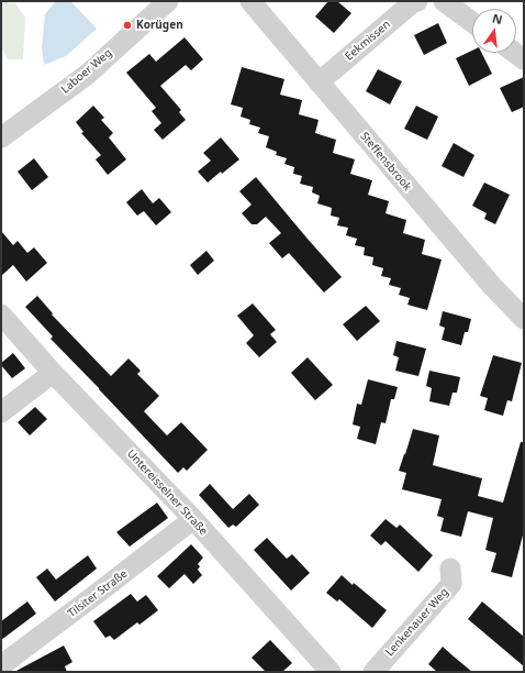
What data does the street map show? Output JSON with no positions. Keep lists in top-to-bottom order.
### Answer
{
  "streets": {
    "street": [
      "Eekmissen",
      "Laboer Weg",
      "Steffensbrook",
      "Untereisselner Straße",
      "Tilsiter Straße",
      "Lenkenauer Weg"
    ]
  },
  "crossings": [
    ["Eekmissen", "Steffensbrook"],
    ["Untereisselner Straße", "Tilsiter Straße"]
  ],
  "places": ["Korügen"],
  "north": "top"
}
